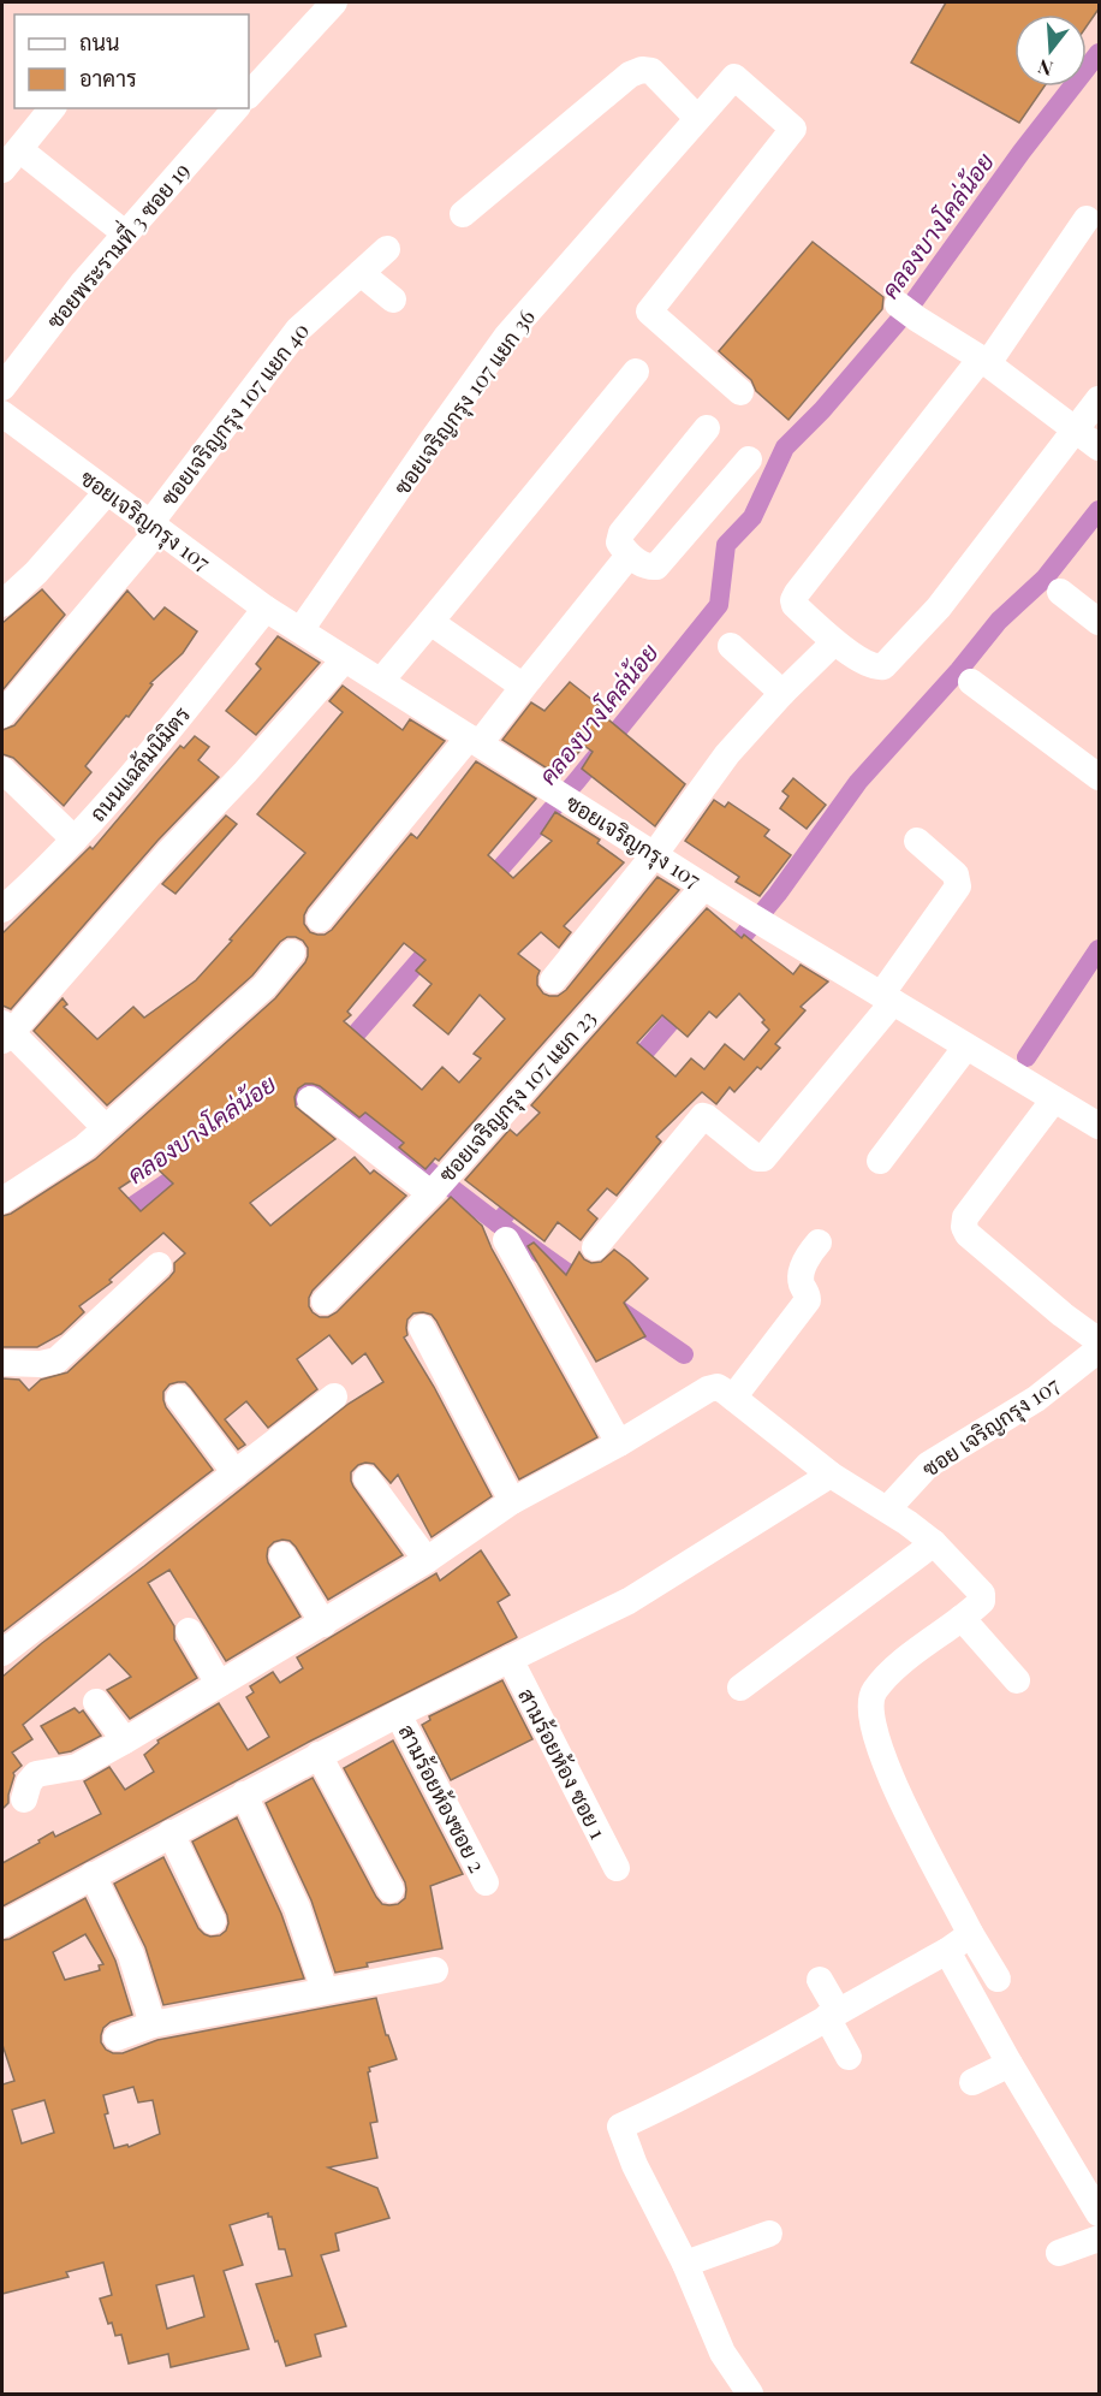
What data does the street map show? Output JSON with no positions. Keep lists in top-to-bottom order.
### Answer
{
  "streets": {
    "street": [
      "ซอยพระรามที่ 3 ซอย 19",
      "ซอยเจริญกรุง 107 แยก 36",
      "ซอยเจริญกรุง 107 แยก 40",
      "ซอยเจริญกรุง 107",
      "ถนนแฉล้มนิมิตร",
      "ซอยเจริญกรุง 107 แยก 23",
      "ซอย เจริญกรุง 107",
      "สามร้อยห้อง ซอย 1",
      "สามร้อยห้องซอย 2"
    ]
  },
  "crossings": [
    ["ซอยเจริญกรุง 107 แยก 36", "ซอยเจริญกรุง 107"],
    ["ซอยเจริญกรุง 107 แยก 40", "ซอยเจริญกรุง 107"],
    ["ซอยเจริญกรุง 107", "ถนนแฉล้มนิมิตร"],
    ["ซอยเจริญกรุง 107", "ซอยเจริญกรุง 107 แยก 23"]
  ],
  "water": ["คลองบางโคล่น้อย"],
  "legend": ["ถนน", "อาคาร"],
  "north": "bottom"
}
